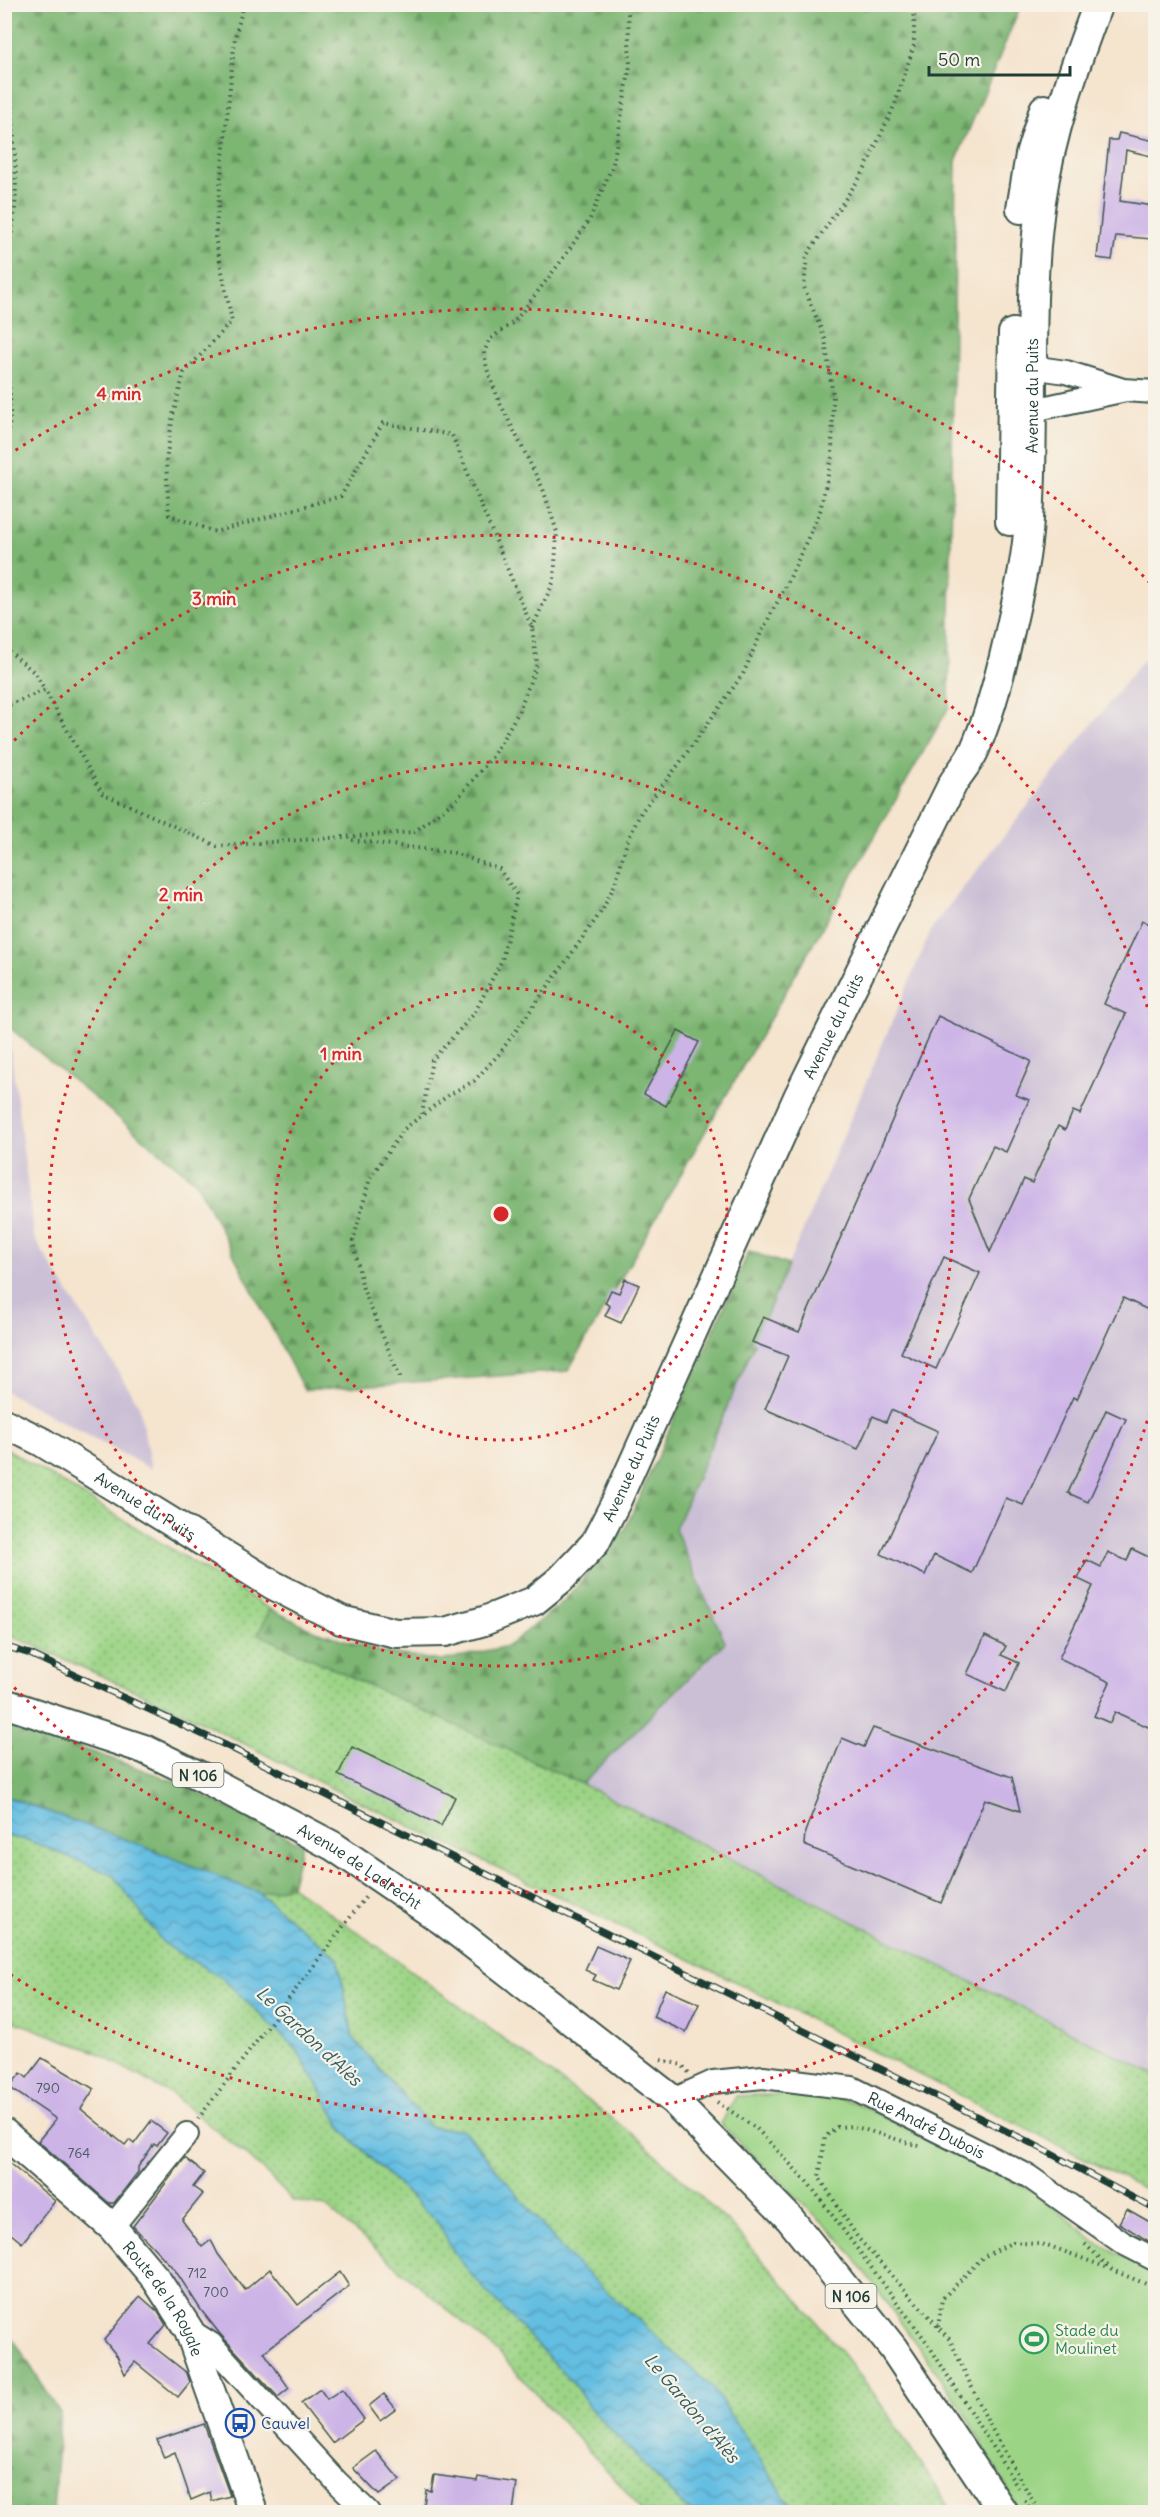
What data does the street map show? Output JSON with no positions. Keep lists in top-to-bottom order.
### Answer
{
  "streets": {
    "main road": [
      "Avenue du Puits",
      "N 106",
      "Avenue de Ladrecht",
      "Route de la Royale"
    ],
    "street": ["Rue André Dubois"]
  },
  "crossings": [
    ["N 106", "Avenue de Ladrecht"],
    ["N 106", "Rue André Dubois"],
    ["Avenue de Ladrecht", "Rue André Dubois"]
  ],
  "water": ["Le Gardon d'Alès"],
  "places": {
    "sports": ["Stade du Moulinet"],
    "bus stop": ["Cauvel"]
  },
  "house_numbers": [
    "790",
    "764",
    "712",
    "700"
  ],
  "scale_bar": "50 m",
  "rings": [
    "4 min",
    "3 min",
    "2 min",
    "1 min"
  ]
}
